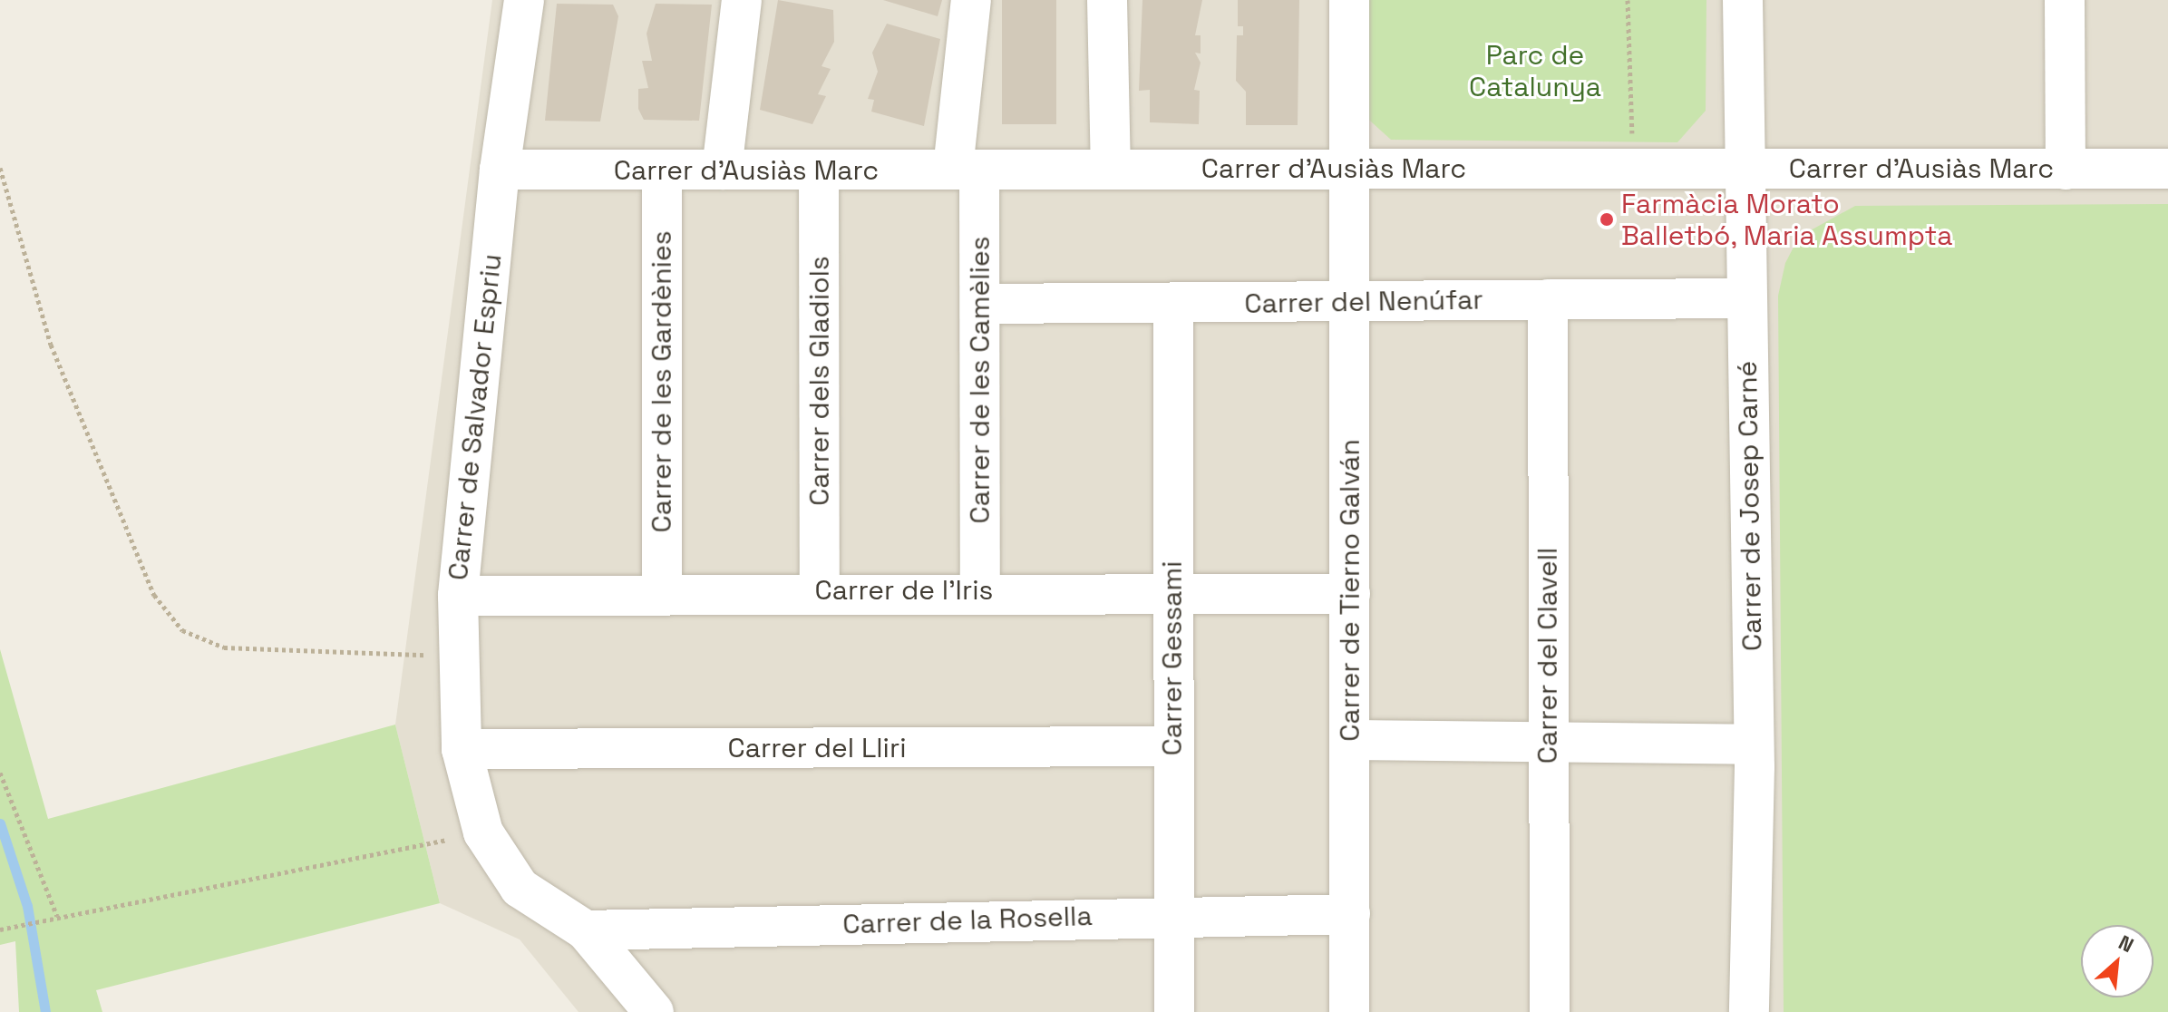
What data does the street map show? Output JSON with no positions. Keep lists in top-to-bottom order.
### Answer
{
  "streets": {
    "street": [
      "Carrer d'Ausiàs Marc",
      "Carrer del Nenúfar",
      "Carrer de les Camèlies",
      "Carrer dels Gladiols",
      "Carrer de les Gardènies",
      "Carrer de Salvador Espriu",
      "Carrer de Josep Carné",
      "Carrer de l'Iris",
      "Carrer de Tierno Galván",
      "Carrer del Clavell",
      "Carrer Gessami",
      "Carrer del Lliri",
      "Carrer de la Rosella"
    ]
  },
  "crossings": [
    ["Carrer d'Ausiàs Marc", "Carrer de les Camèlies"],
    ["Carrer d'Ausiàs Marc", "Carrer dels Gladiols"],
    ["Carrer d'Ausiàs Marc", "Carrer de les Gardènies"],
    ["Carrer d'Ausiàs Marc", "Carrer de Salvador Espriu"],
    ["Carrer d'Ausiàs Marc", "Carrer de Josep Carné"],
    ["Carrer d'Ausiàs Marc", "Carrer de Tierno Galván"],
    ["Carrer del Nenúfar", "Carrer de les Camèlies"],
    ["Carrer del Nenúfar", "Carrer de Josep Carné"],
    ["Carrer del Nenúfar", "Carrer de Tierno Galván"],
    ["Carrer del Nenúfar", "Carrer del Clavell"],
    ["Carrer del Nenúfar", "Carrer Gessami"],
    ["Carrer de les Camèlies", "Carrer de l'Iris"],
    ["Carrer dels Gladiols", "Carrer de l'Iris"],
    ["Carrer de les Gardènies", "Carrer de l'Iris"],
    ["Carrer de Salvador Espriu", "Carrer de l'Iris"],
    ["Carrer de Salvador Espriu", "Carrer del Lliri"],
    ["Carrer de Salvador Espriu", "Carrer de la Rosella"],
    ["Carrer de l'Iris", "Carrer de Tierno Galván"],
    ["Carrer de l'Iris", "Carrer Gessami"],
    ["Carrer de Tierno Galván", "Carrer de la Rosella"],
    ["Carrer Gessami", "Carrer del Lliri"],
    ["Carrer Gessami", "Carrer de la Rosella"]
  ],
  "parks": ["Parc de Catalunya"],
  "places": ["Farmàcia Morato Balletbó, Maria Assumpta"],
  "north": "top right"
}
